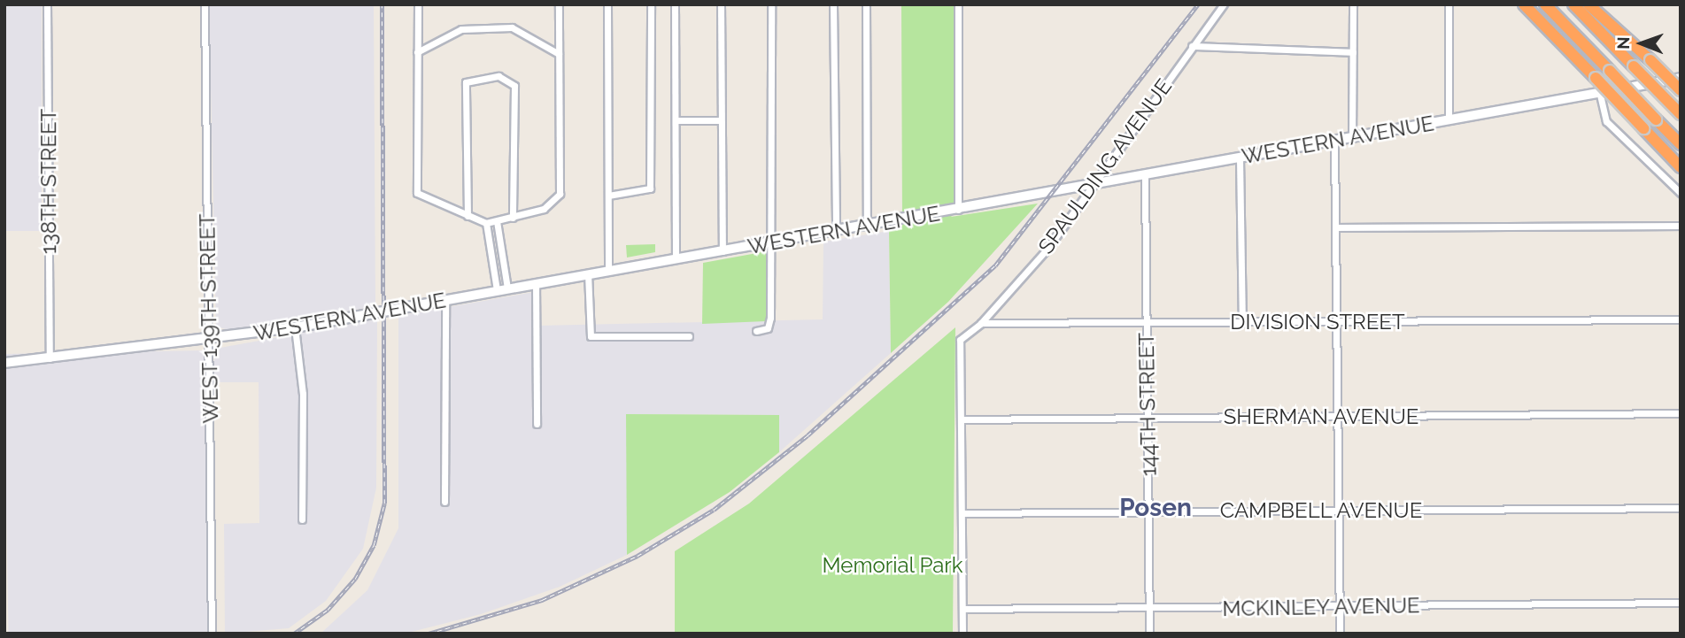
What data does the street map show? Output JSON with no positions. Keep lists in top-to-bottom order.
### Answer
{
  "streets": {
    "main road": ["WESTERN AVENUE"],
    "street": [
      "SPAULDING AVENUE",
      "138TH STREET",
      "WEST 139TH STREET",
      "DIVISION STREET",
      "144TH STREET",
      "SHERMAN AVENUE",
      "CAMPBELL AVENUE",
      "MCKINLEY AVENUE"
    ]
  },
  "crossings": [
    ["WESTERN AVENUE", "SPAULDING AVENUE"],
    ["WESTERN AVENUE", "138TH STREET"],
    ["WESTERN AVENUE", "WEST 139TH STREET"],
    ["WESTERN AVENUE", "144TH STREET"],
    ["SPAULDING AVENUE", "DIVISION STREET"],
    ["DIVISION STREET", "144TH STREET"],
    ["144TH STREET", "SHERMAN AVENUE"],
    ["144TH STREET", "CAMPBELL AVENUE"],
    ["144TH STREET", "MCKINLEY AVENUE"]
  ],
  "districts": ["Posen"],
  "parks": ["Memorial Park"],
  "north": "left"
}
